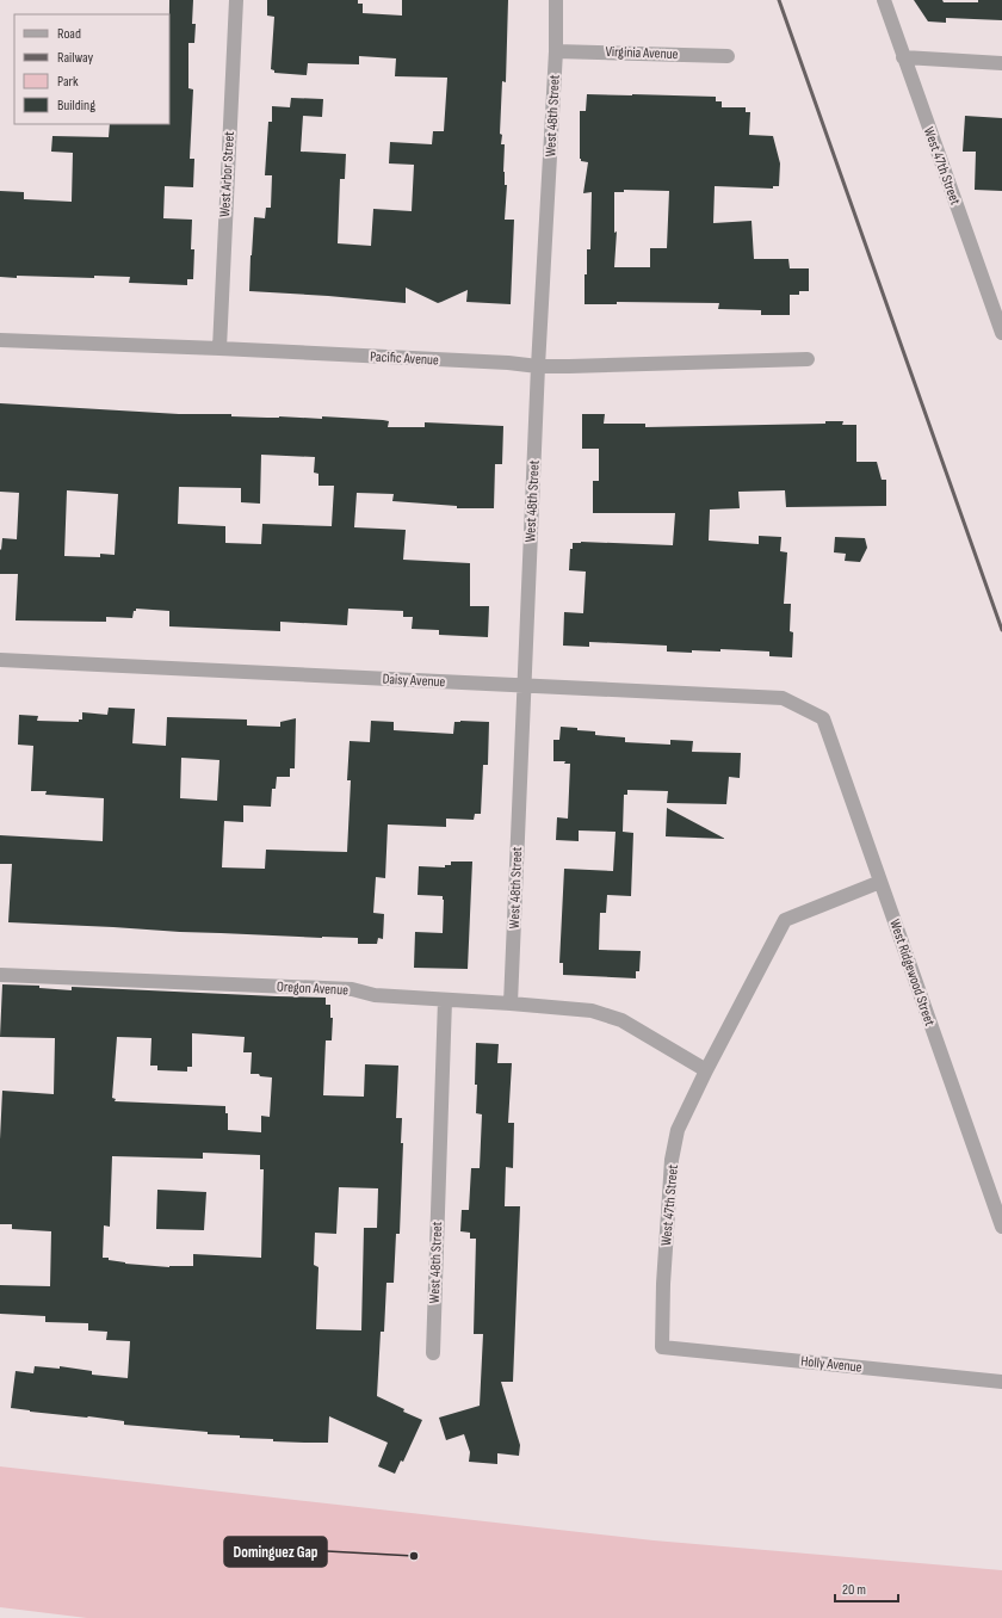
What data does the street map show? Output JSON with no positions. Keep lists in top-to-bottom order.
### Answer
{
  "streets": {
    "street": [
      "Virginia Avenue",
      "West 48th Street",
      "West 47th Street",
      "West Arbor Street",
      "Pacific Avenue",
      "Daisy Avenue",
      "West Ridgewood Street",
      "Oregon Avenue",
      "Holly Avenue"
    ]
  },
  "crossings": [
    ["Virginia Avenue", "West 48th Street"],
    ["West 48th Street", "Pacific Avenue"],
    ["West 48th Street", "Daisy Avenue"],
    ["West 48th Street", "Oregon Avenue"],
    ["West 47th Street", "West Ridgewood Street"],
    ["West 47th Street", "Oregon Avenue"],
    ["West 47th Street", "Holly Avenue"],
    ["West Arbor Street", "Pacific Avenue"],
    ["Daisy Avenue", "West Ridgewood Street"]
  ],
  "places": ["Dominguez Gap"],
  "legend": [
    "Road",
    "Railway",
    "Park",
    "Building"
  ],
  "scale_bar": "20 m"
}
